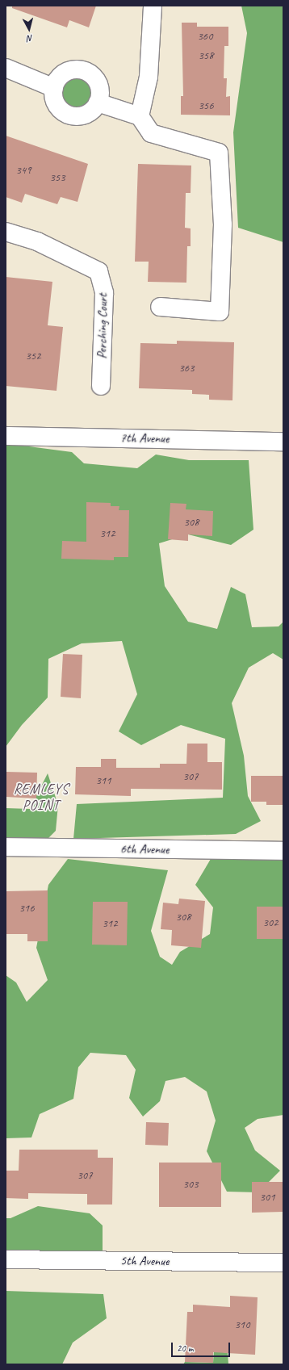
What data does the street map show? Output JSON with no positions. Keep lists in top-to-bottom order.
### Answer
{
  "streets": {
    "street": [
      "Perching Court",
      "7th Avenue",
      "6th Avenue",
      "5th Avenue"
    ]
  },
  "districts": ["REMLEYS POINT"],
  "house_numbers": [
    "360",
    "358",
    "356",
    "349",
    "353",
    "352",
    "363",
    "308",
    "312",
    "307",
    "311",
    "316",
    "308",
    "302",
    "312",
    "307",
    "303",
    "301",
    "310"
  ],
  "scale_bar": "20 m",
  "north": "bottom"
}
